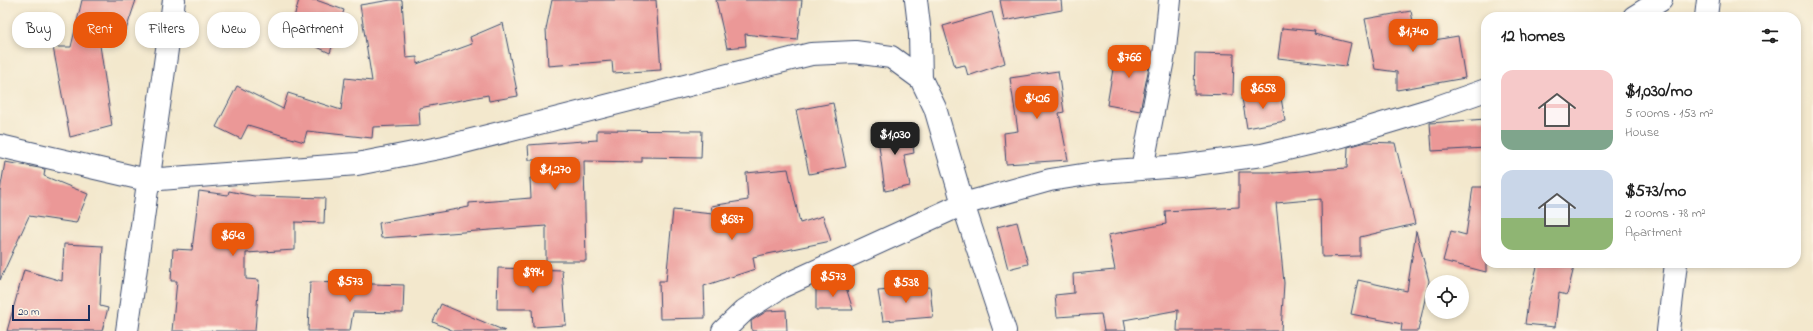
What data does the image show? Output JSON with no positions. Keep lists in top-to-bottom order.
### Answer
{
  "scale_bar": "20 m",
  "page": {
    "chip": [
      "Buy",
      "Rent",
      "Filters",
      "New",
      "Apartment"
    ],
    "heading": "12 homes",
    "price": [
      "$1,740",
      "$766",
      "$658",
      "$426",
      "$1,030",
      "$1,270",
      "$687",
      "$643",
      "$994",
      "$573",
      "$573",
      "$538"
    ],
    "list": [
      {
        "name": "$1,030/mo",
        "note": "5 rooms · 153 m² · House"
      },
      {
        "name": "$573/mo",
        "note": "2 rooms · 78 m² · Apartment"
      }
    ],
    "scale": "20 m"
  }
}
